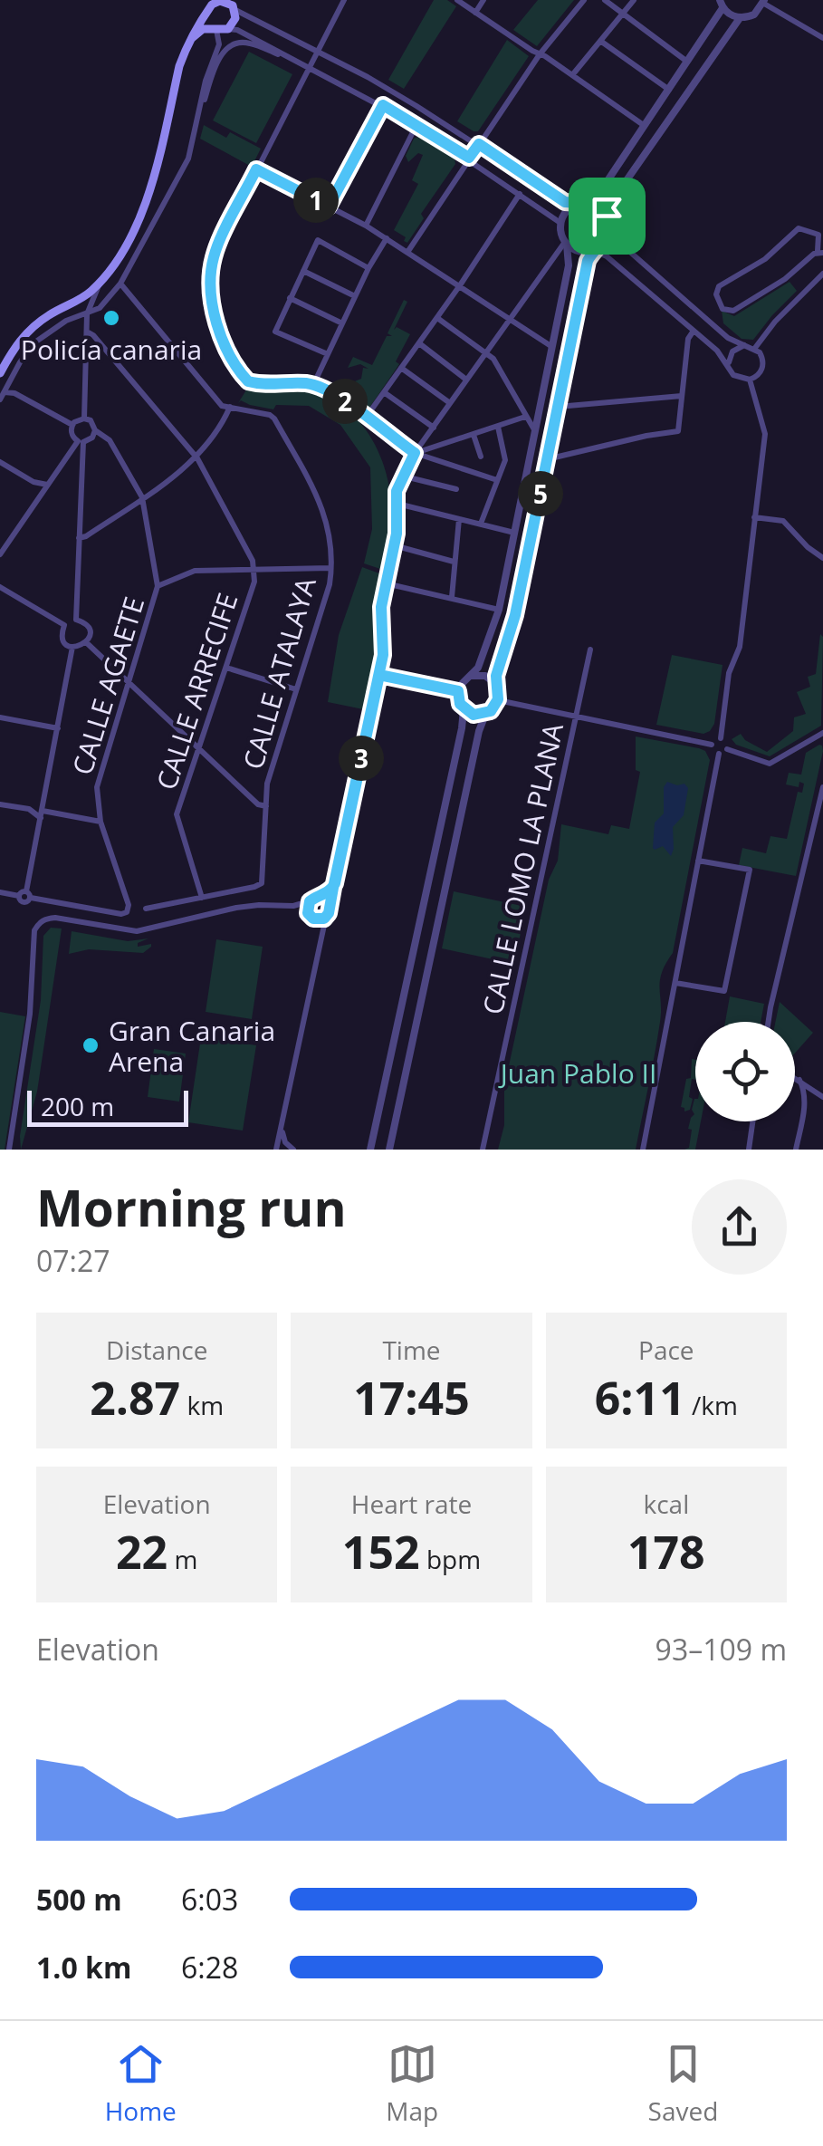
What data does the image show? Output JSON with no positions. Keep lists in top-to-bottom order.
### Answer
{
  "streets": {
    "street": [
      "CALLE ATALAYA",
      "CALLE AGAETE",
      "CALLE ARRECIFE",
      "CALLE LOMO LA PLANA"
    ]
  },
  "crossings": [
    ["CALLE ATALAYA", "CALLE ARRECIFE"]
  ],
  "parks": ["Juan Pablo II"],
  "places": ["Policía canaria", "Gran Canaria Arena"],
  "scale_bar": "200 m",
  "page": {
    "pins": [
      "1",
      "2",
      "5",
      "3"
    ],
    "scale": "200 m",
    "heading": ["Morning run", "07:27"],
    "stats": [
      ["Distance", "2.87 km"],
      ["Time", "17:45"],
      ["Pace", "6:11 /km"],
      ["Elevation", "22 m"],
      ["Heart rate", "152 bpm"],
      ["kcal", "178"]
    ],
    "chart": ["Elevation", "93–109 m"],
    "list": [
      {
        "name": "500 m",
        "note": "6:03"
      },
      {
        "name": "1.0 km",
        "note": "6:28"
      }
    ],
    "tabs": ["Home", "Map", "Saved"]
  }
}
